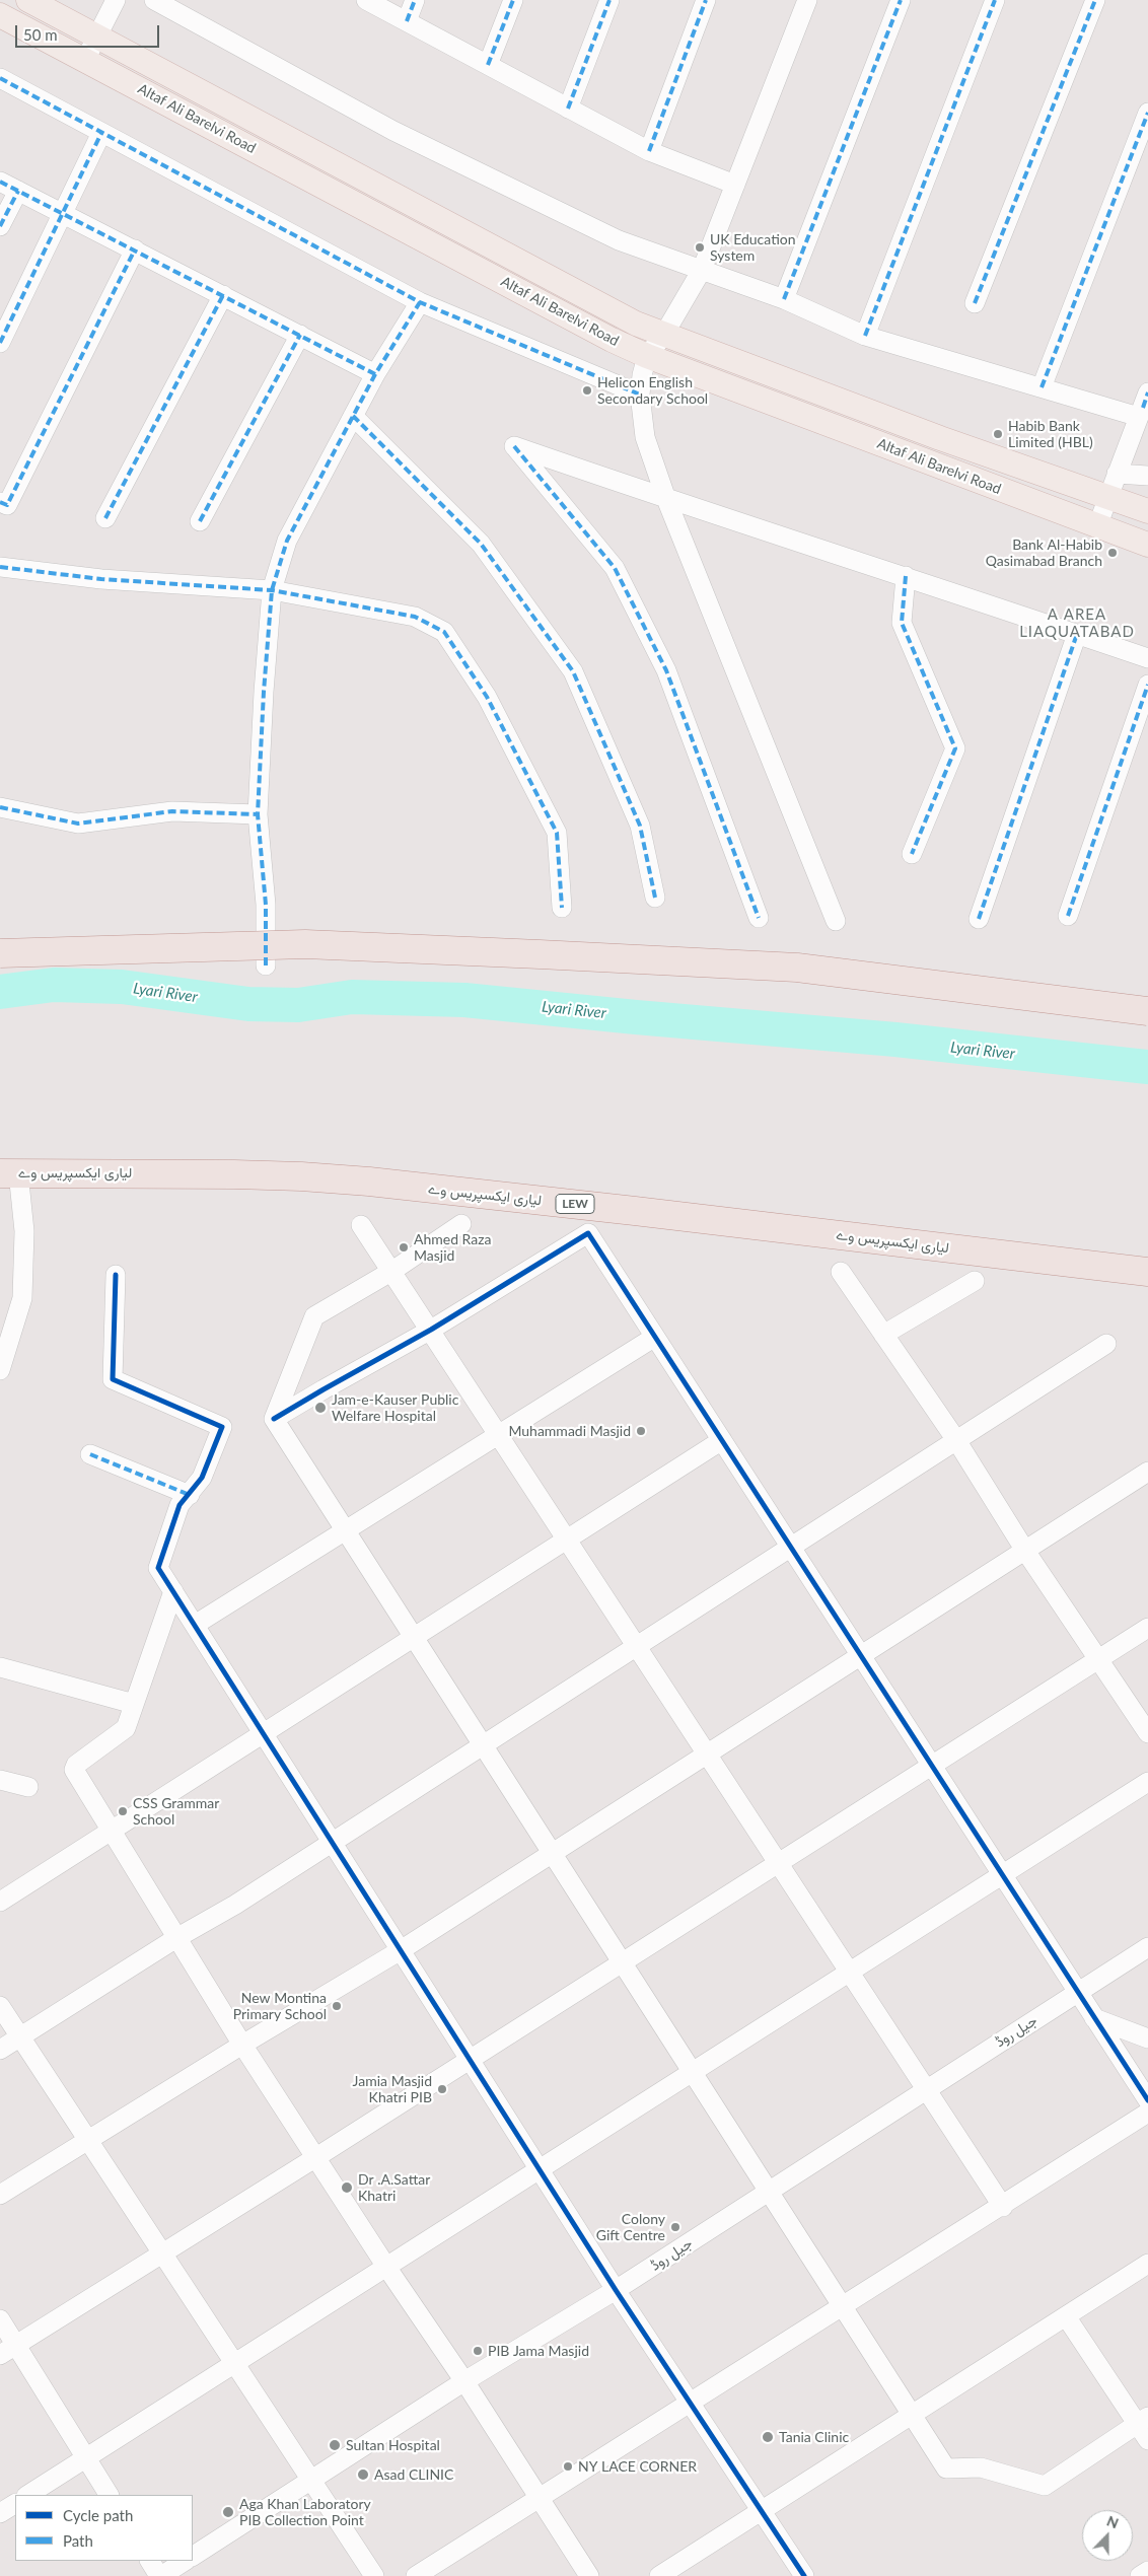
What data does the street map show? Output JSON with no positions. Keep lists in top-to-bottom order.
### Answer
{
  "streets": {
    "highway": ["لیاری ایکسپریس وے", "LEW"],
    "main road": ["Altaf Ali Barelvi Road"],
    "street": ["جیل روڈ"]
  },
  "districts": ["A AREA LIAQUATABAD"],
  "water": ["Lyari River"],
  "places": [
    "UK Education System",
    "Helicon English Secondary School",
    "Habib Bank Limited (HBL)",
    "Bank Al-Habib Qasimabad Branch",
    "Ahmed Raza Masjid",
    "Jam-e-Kauser Public Welfare Hospital",
    "Muhammadi Masjid",
    "CSS Grammar School",
    "New Montina Primary School",
    "Jamia Masjid Khatri PIB",
    "Dr .A.Sattar Khatri",
    "Colony Gift Centre",
    "PIB Jama Masjid",
    "Tania Clinic",
    "Sultan Hospital",
    "NY LACE CORNER",
    "Asad CLINIC",
    "Aga Khan Laboratory PIB Collection Point"
  ],
  "legend": ["Cycle path", "Path"],
  "scale_bar": "50 m",
  "north": "top"
}
